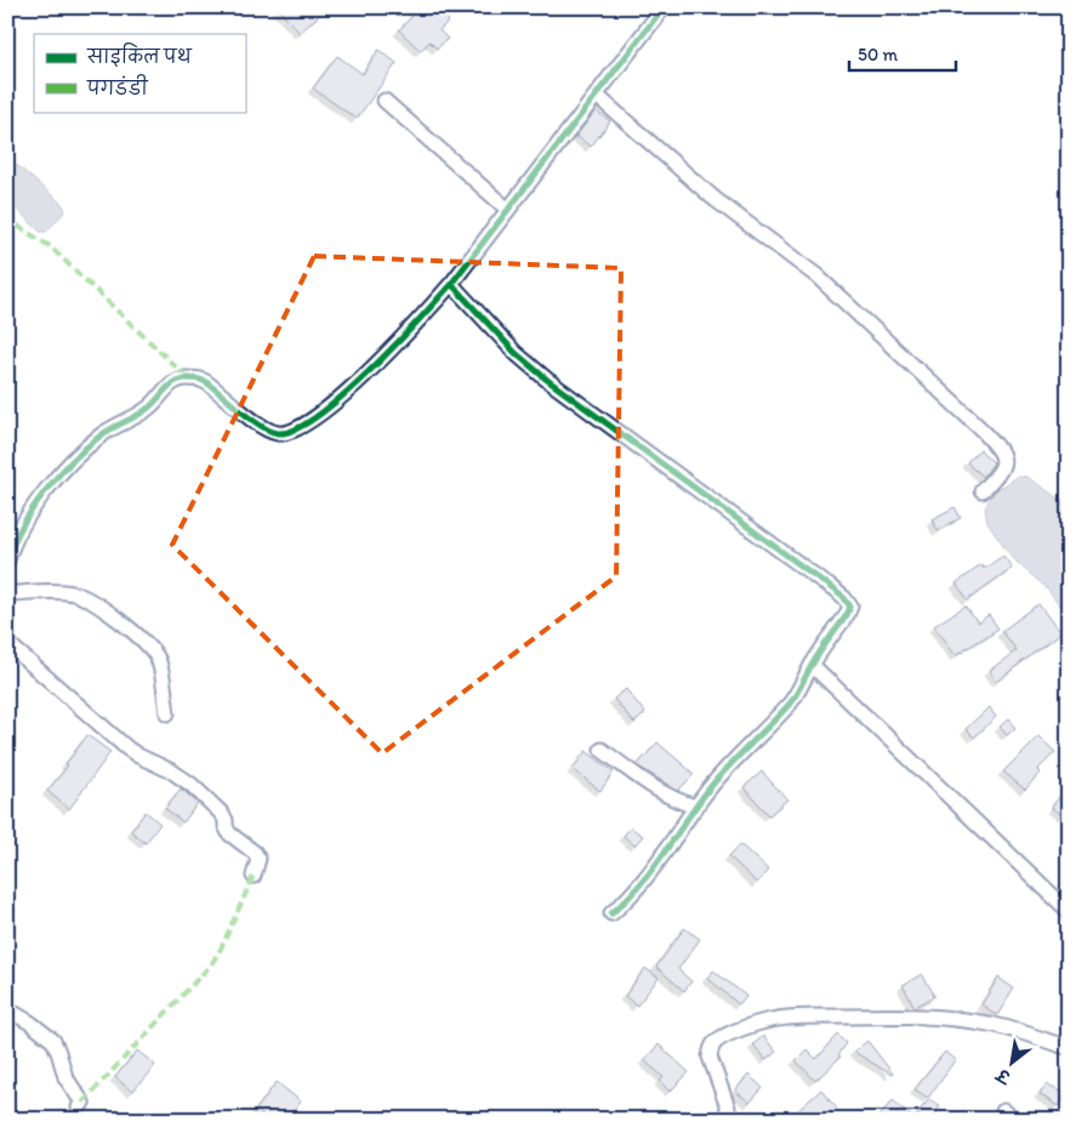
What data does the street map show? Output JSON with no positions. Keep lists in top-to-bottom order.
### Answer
{
  "legend": ["साइकिल पथ", "पगडंडी"],
  "scale_bar": "50 m",
  "north": "bottom left"
}
